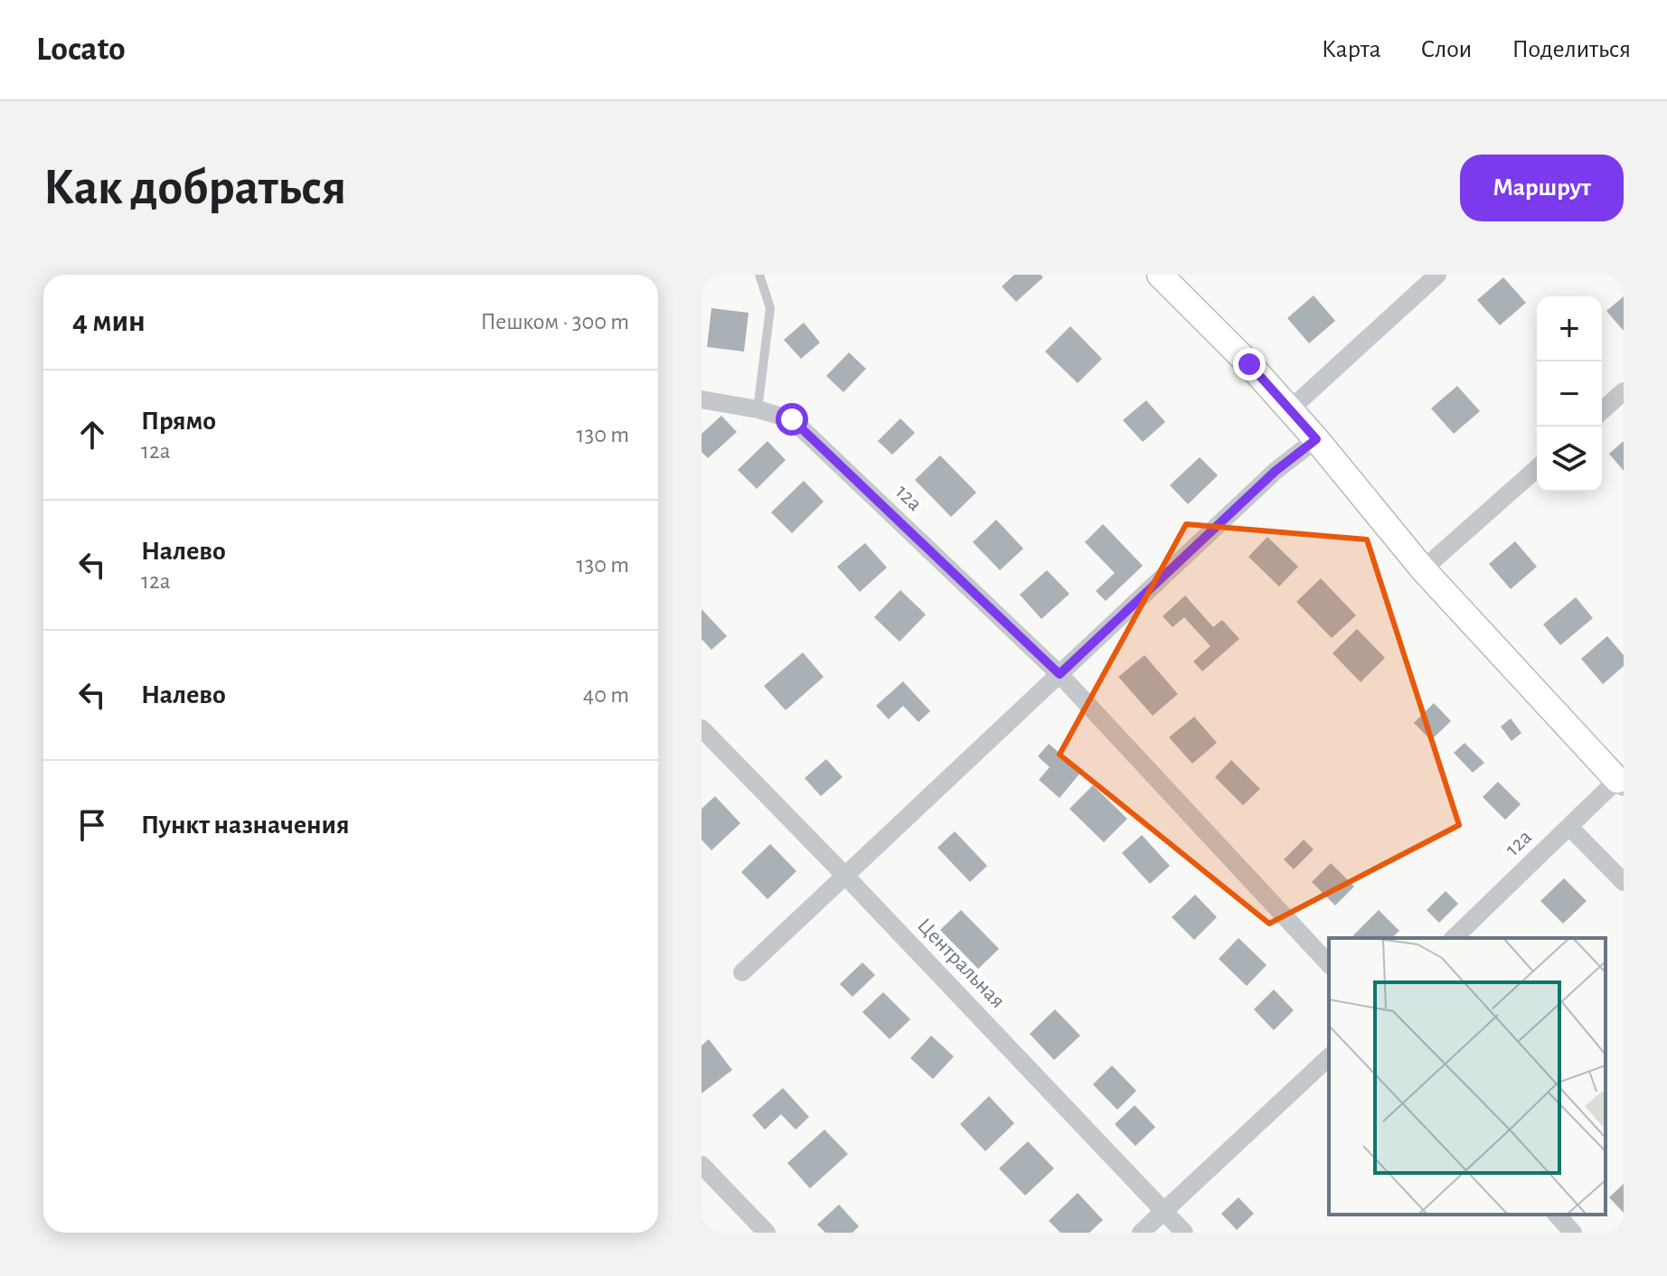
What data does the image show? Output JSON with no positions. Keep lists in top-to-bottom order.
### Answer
{
  "streets": {
    "street": ["12а", "Центральная"]
  },
  "page": {
    "header": "Locato",
    "nav": ["Карта", "Слои", "Поделиться"],
    "buttons": "Маршрут",
    "title": "Как добраться",
    "heading": ["4 мин", "Пешком · 300 m"],
    "map_buttons": ["+", "−"],
    "list": [
      ["Прямо", "12а", "130 m"],
      ["Налево", "12а", "130 m"],
      ["Налево", "40 m"],
      "Пункт назначения"
    ]
  }
}
